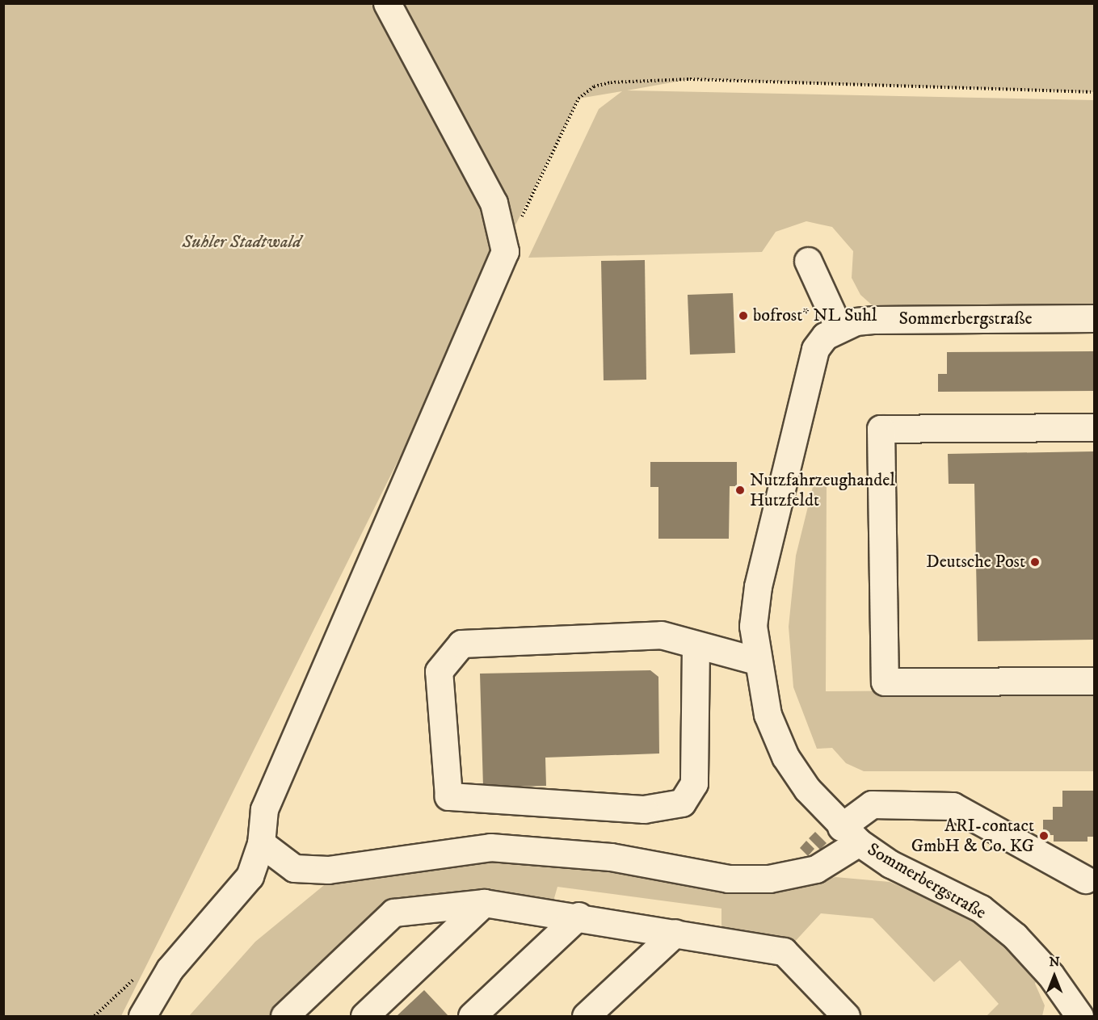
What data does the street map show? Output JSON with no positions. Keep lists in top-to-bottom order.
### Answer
{
  "streets": {
    "street": ["Sommerbergstraße"]
  },
  "parks": ["Suhler Stadtwald"],
  "places": [
    "bofrost* NL Suhl",
    "Nutzfahrzeughandel Hutzfeldt",
    "Deutsche Post",
    "ARI-contact GmbH & Co. KG"
  ],
  "north": "top"
}
